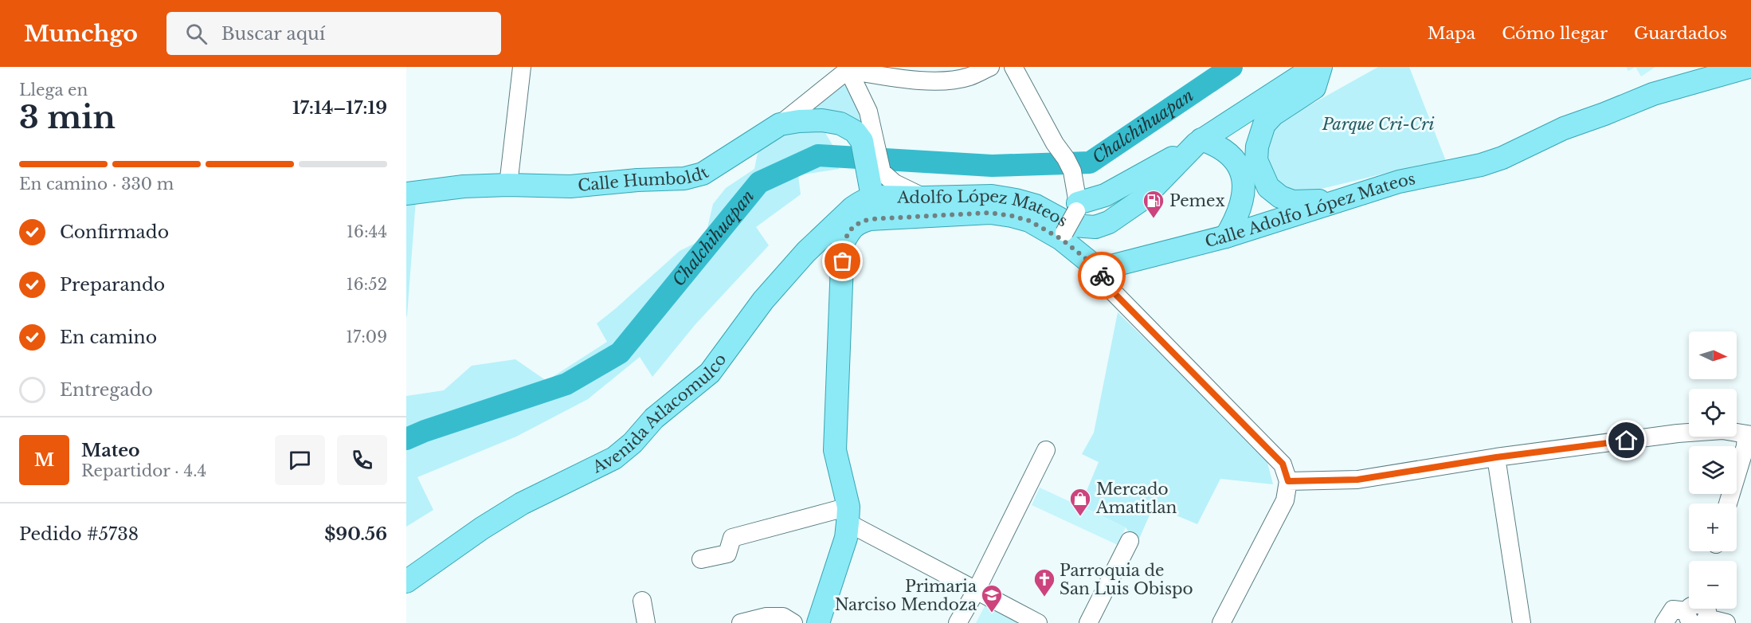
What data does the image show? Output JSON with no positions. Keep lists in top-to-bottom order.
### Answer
{
  "streets": {
    "main road": [
      "Calle Humboldt",
      "Calle Adolfo López Mateos",
      "Adolfo López Mateos",
      "Avenida Atlacomulco"
    ]
  },
  "crossings": [
    ["Adolfo López Mateos", "Avenida Atlacomulco"]
  ],
  "water": ["Chalchihuapan"],
  "parks": ["Parque Cri-Cri"],
  "places": {
    "fuel station": ["Pemex"],
    "shop": ["Mercado Amatitlan"],
    "church": ["Parroquia de San Luis Obispo"],
    "school or university": ["Primaria Narciso Mendoza"]
  },
  "north": "right",
  "page": {
    "header": "Munchgo",
    "search": "Buscar aquí",
    "nav": ["Mapa", "Cómo llegar", "Guardados"],
    "heading": ["3 min", "Llega en", "17:14–17:19"],
    "panel": [
      "Mateo",
      "Repartidor · 4.4",
      "Pedido #5738",
      "$90.56"
    ],
    "bar": "En camino · 330 m",
    "list": [
      ["Confirmado", "16:44"],
      ["Preparando", "16:52"],
      ["En camino", "17:09"],
      "Entregado"
    ],
    "map_buttons": ["+", "−"],
    "round": "M"
  }
}
